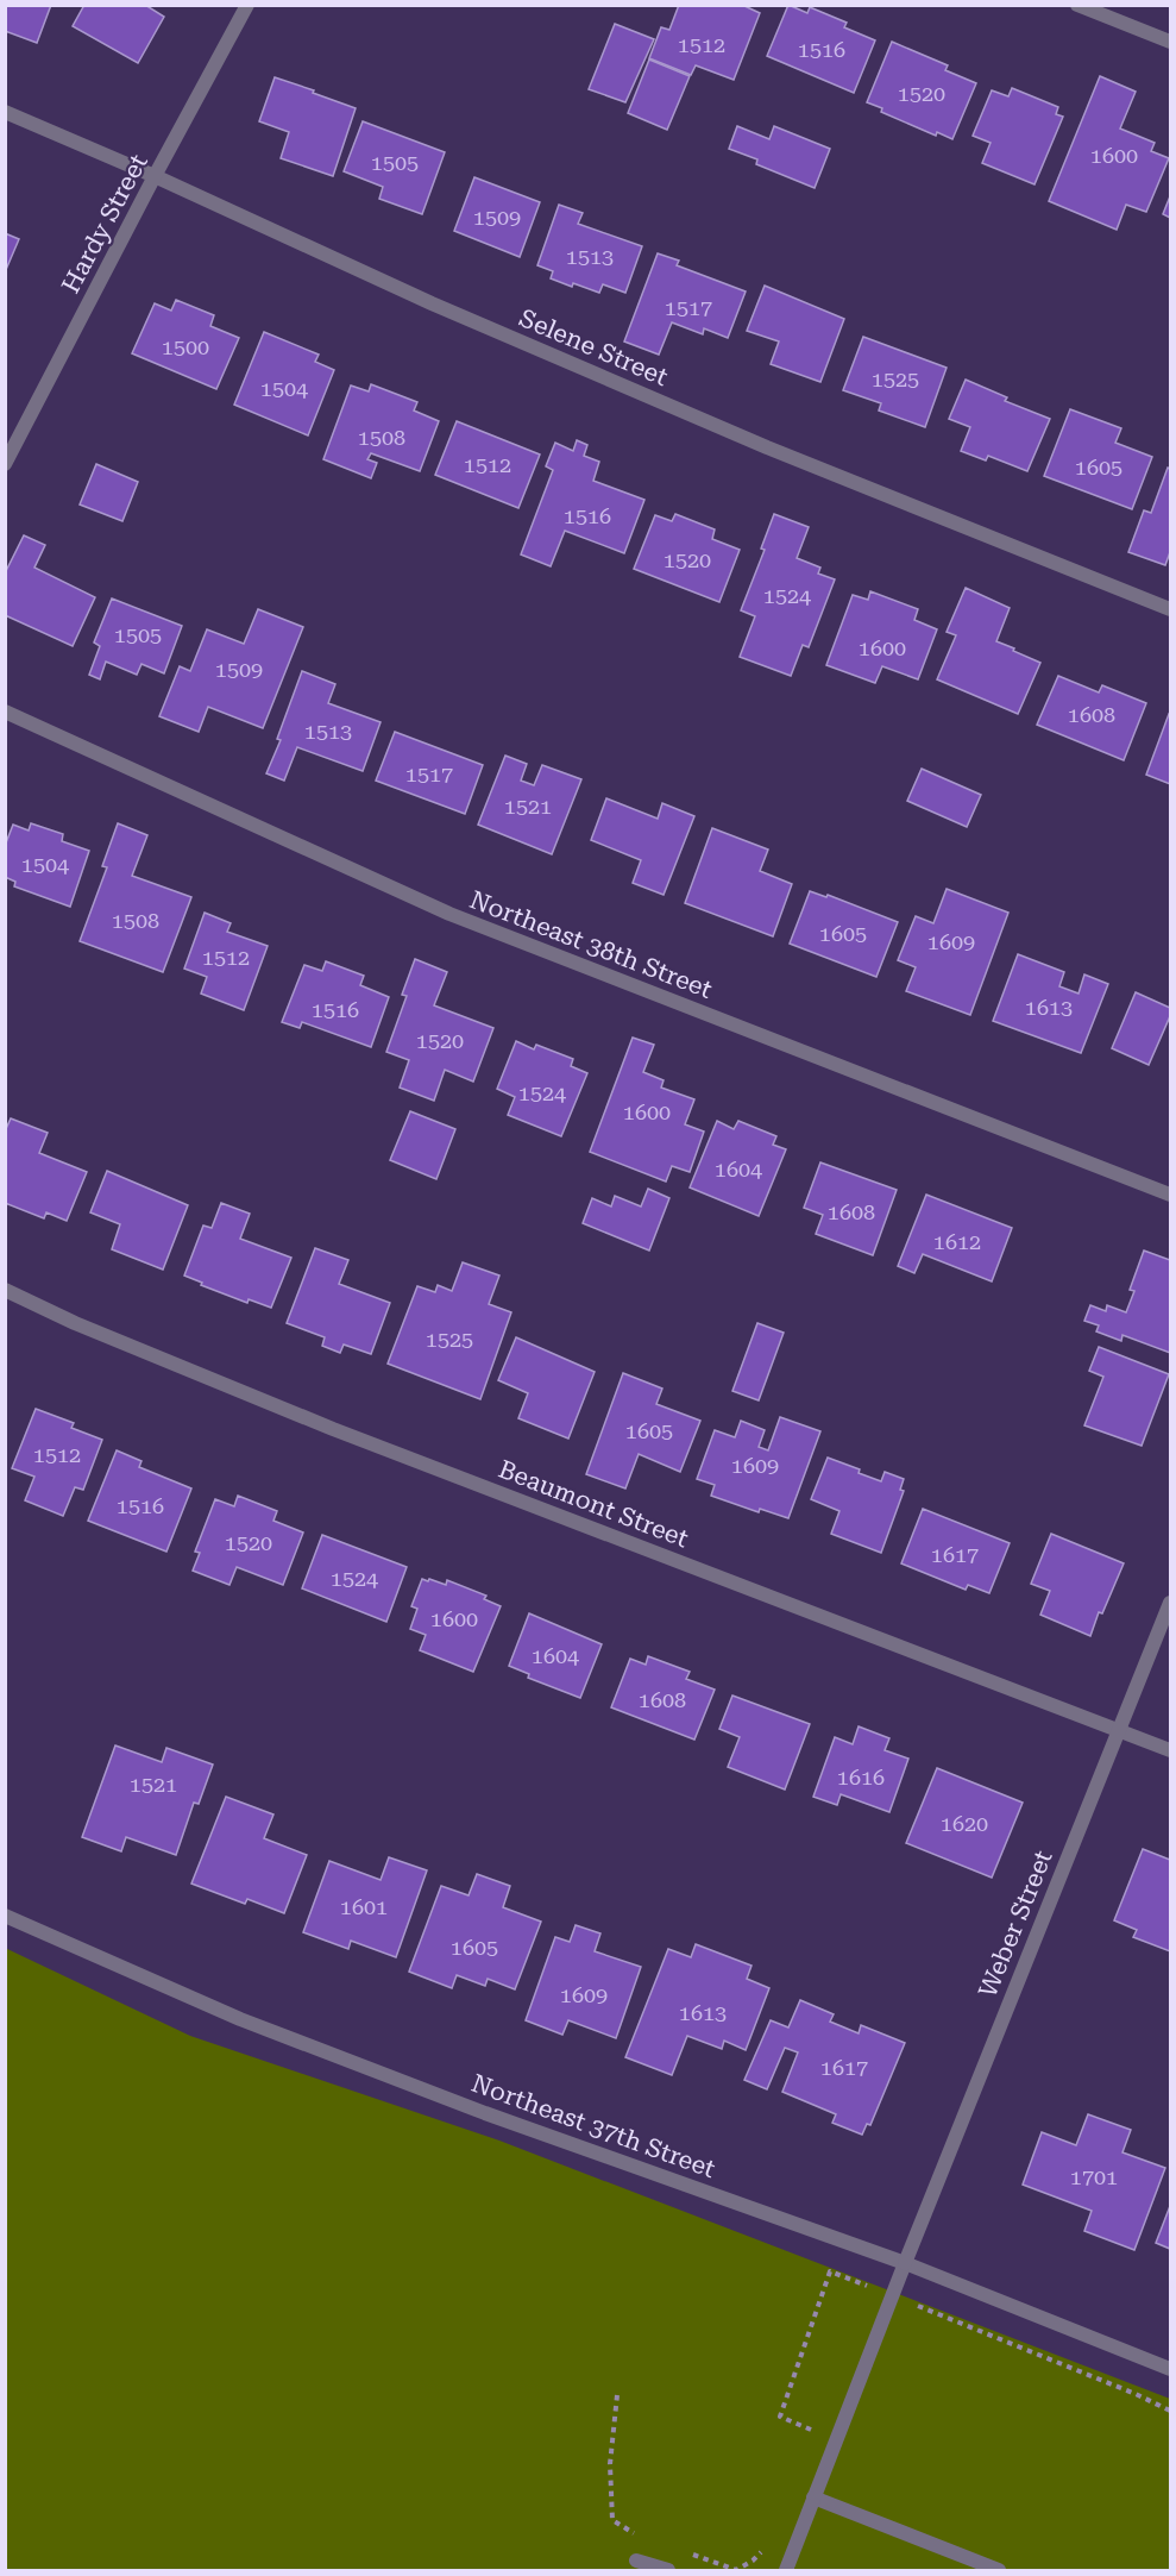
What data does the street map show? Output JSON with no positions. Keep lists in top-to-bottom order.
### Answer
{
  "streets": {
    "street": [
      "Hardy Street",
      "Selene Street",
      "Northeast 38th Street",
      "Beaumont Street",
      "Weber Street",
      "Northeast 37th Street"
    ]
  },
  "crossings": [
    ["Hardy Street", "Selene Street"],
    ["Beaumont Street", "Weber Street"],
    ["Weber Street", "Northeast 37th Street"]
  ],
  "house_numbers": [
    "1512",
    "1516",
    "1520",
    "1600",
    "1505",
    "1509",
    "1513",
    "1517",
    "1500",
    "1525",
    "1504",
    "1508",
    "1512",
    "1605",
    "1516",
    "1520",
    "1524",
    "1505",
    "1600",
    "1509",
    "1608",
    "1513",
    "1517",
    "1521",
    "1504",
    "1508",
    "1605",
    "1609",
    "1512",
    "1613",
    "1516",
    "1520",
    "1524",
    "1600",
    "1604",
    "1608",
    "1612",
    "1525",
    "1605",
    "1512",
    "1609",
    "1516",
    "1520",
    "1617",
    "1524",
    "1600",
    "1604",
    "1608",
    "1616",
    "1521",
    "1620",
    "1601",
    "1605",
    "1609",
    "1613",
    "1617",
    "1701"
  ]
}
